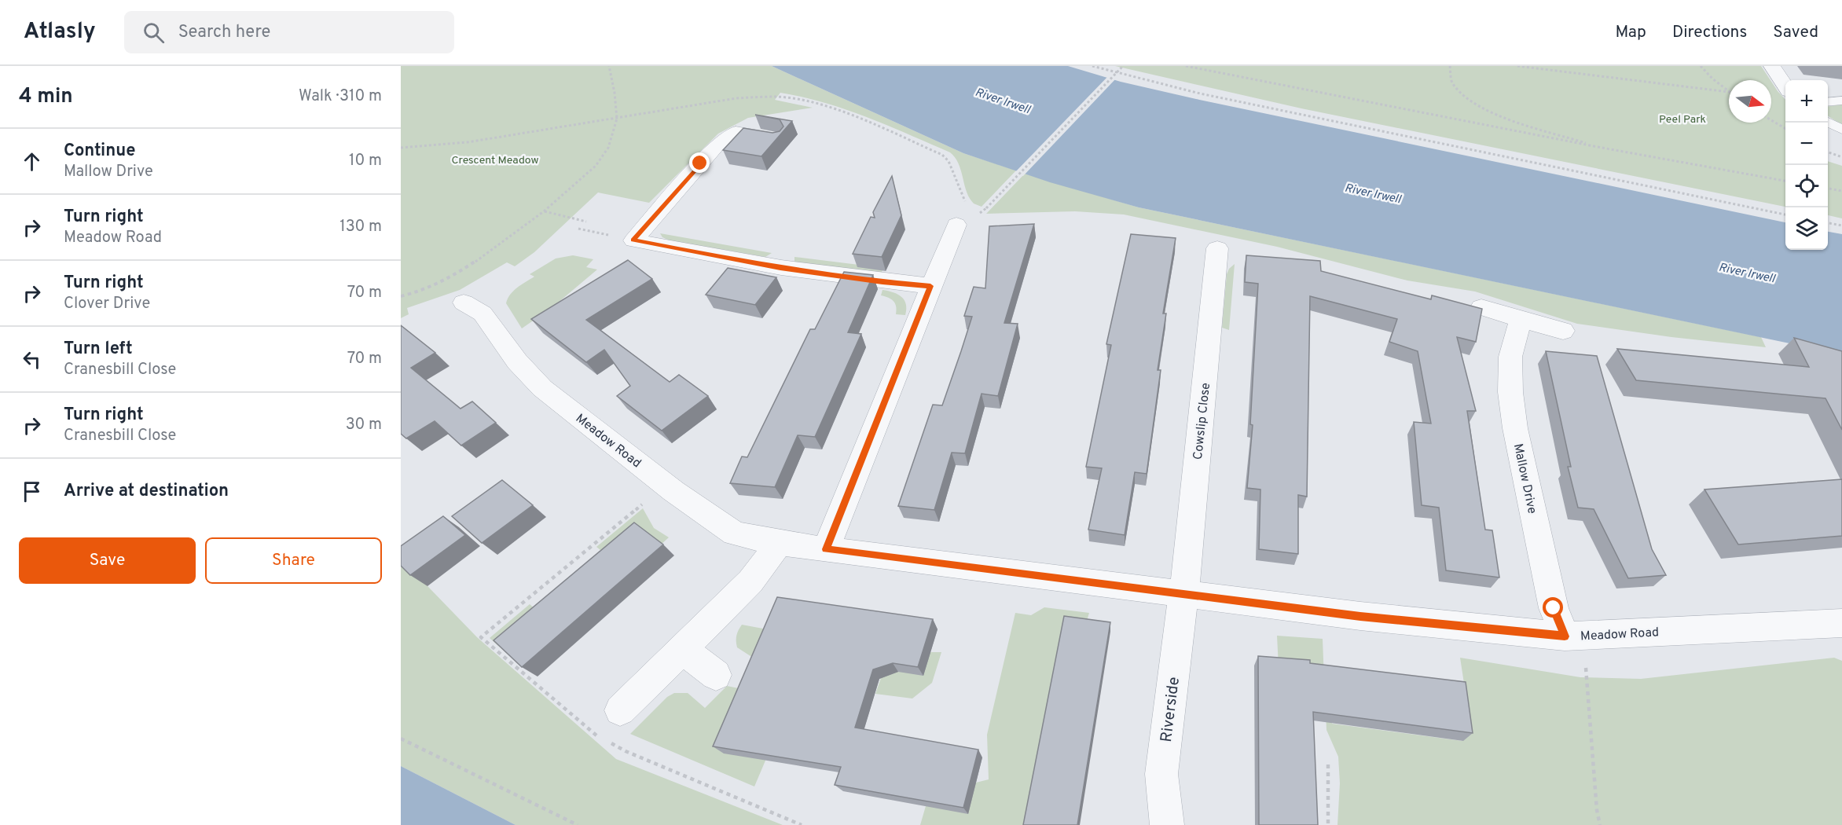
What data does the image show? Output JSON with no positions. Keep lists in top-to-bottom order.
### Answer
{
  "streets": {
    "street": [
      "Cowslip Close",
      "Meadow Road",
      "Mallow Drive",
      "Riverside"
    ]
  },
  "crossings": [
    ["Cowslip Close", "Meadow Road"],
    ["Cowslip Close", "Riverside"],
    ["Meadow Road", "Mallow Drive"],
    ["Meadow Road", "Riverside"]
  ],
  "water": ["River Irwell"],
  "parks": ["Peel Park", "Crescent Meadow"],
  "north": "right",
  "page": {
    "header": "Atlasly",
    "search": "Search here",
    "nav": ["Map", "Directions", "Saved"],
    "heading": ["4 min", "Walk · 310 m"],
    "map_buttons": ["+", "−"],
    "list": [
      ["Continue", "Mallow Drive", "10 m"],
      ["Turn right", "Meadow Road", "130 m"],
      ["Turn right", "Clover Drive", "70 m"],
      ["Turn left", "Cranesbill Close", "70 m"],
      ["Turn right", "Cranesbill Close", "30 m"],
      "Arrive at destination"
    ],
    "buttons": ["Save", "Share"]
  }
}
